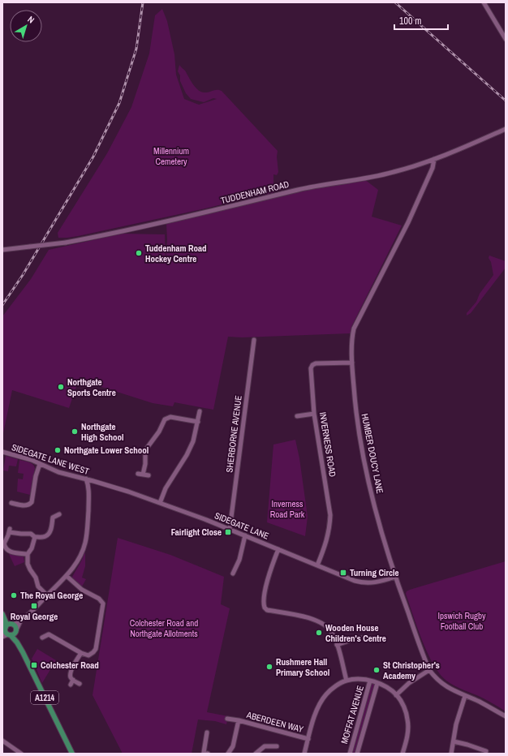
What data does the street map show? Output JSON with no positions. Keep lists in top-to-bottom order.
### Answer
{
  "streets": {
    "main road": ["A1214"],
    "street": [
      "TUDDENHAM ROAD",
      "SHERBORNE AVENUE",
      "INVERNESS ROAD",
      "HUMBER DOUCY LANE",
      "SIDEGATE LANE WEST",
      "SIDEGATE LANE",
      "MOFFAT AVENUE",
      "ABERDEEN WAY"
    ]
  },
  "crossings": [
    ["TUDDENHAM ROAD", "HUMBER DOUCY LANE"],
    ["SHERBORNE AVENUE", "SIDEGATE LANE"],
    ["INVERNESS ROAD", "HUMBER DOUCY LANE"],
    ["INVERNESS ROAD", "SIDEGATE LANE"],
    ["HUMBER DOUCY LANE", "SIDEGATE LANE"],
    ["SIDEGATE LANE WEST", "SIDEGATE LANE"]
  ],
  "parks": [
    "Millennium Cemetery",
    "Inverness Road Park",
    "Ipswich Rugby Football Club",
    "Colchester Road and Northgate Allotments"
  ],
  "places": {
    "other": [
      "Tuddenham Road Hockey Centre",
      "Northgate Sports Centre",
      "Northgate High School",
      "Northgate Lower School",
      "The Royal George",
      "Wooden House Children's Centre",
      "Rushmere Hall Primary School",
      "St Christopher's Academy"
    ],
    "transit": [
      "Fairlight Close",
      "Turning Circle",
      "Royal George",
      "Colchester Road"
    ]
  },
  "scale_bar": "100 m",
  "north": "top right"
}
